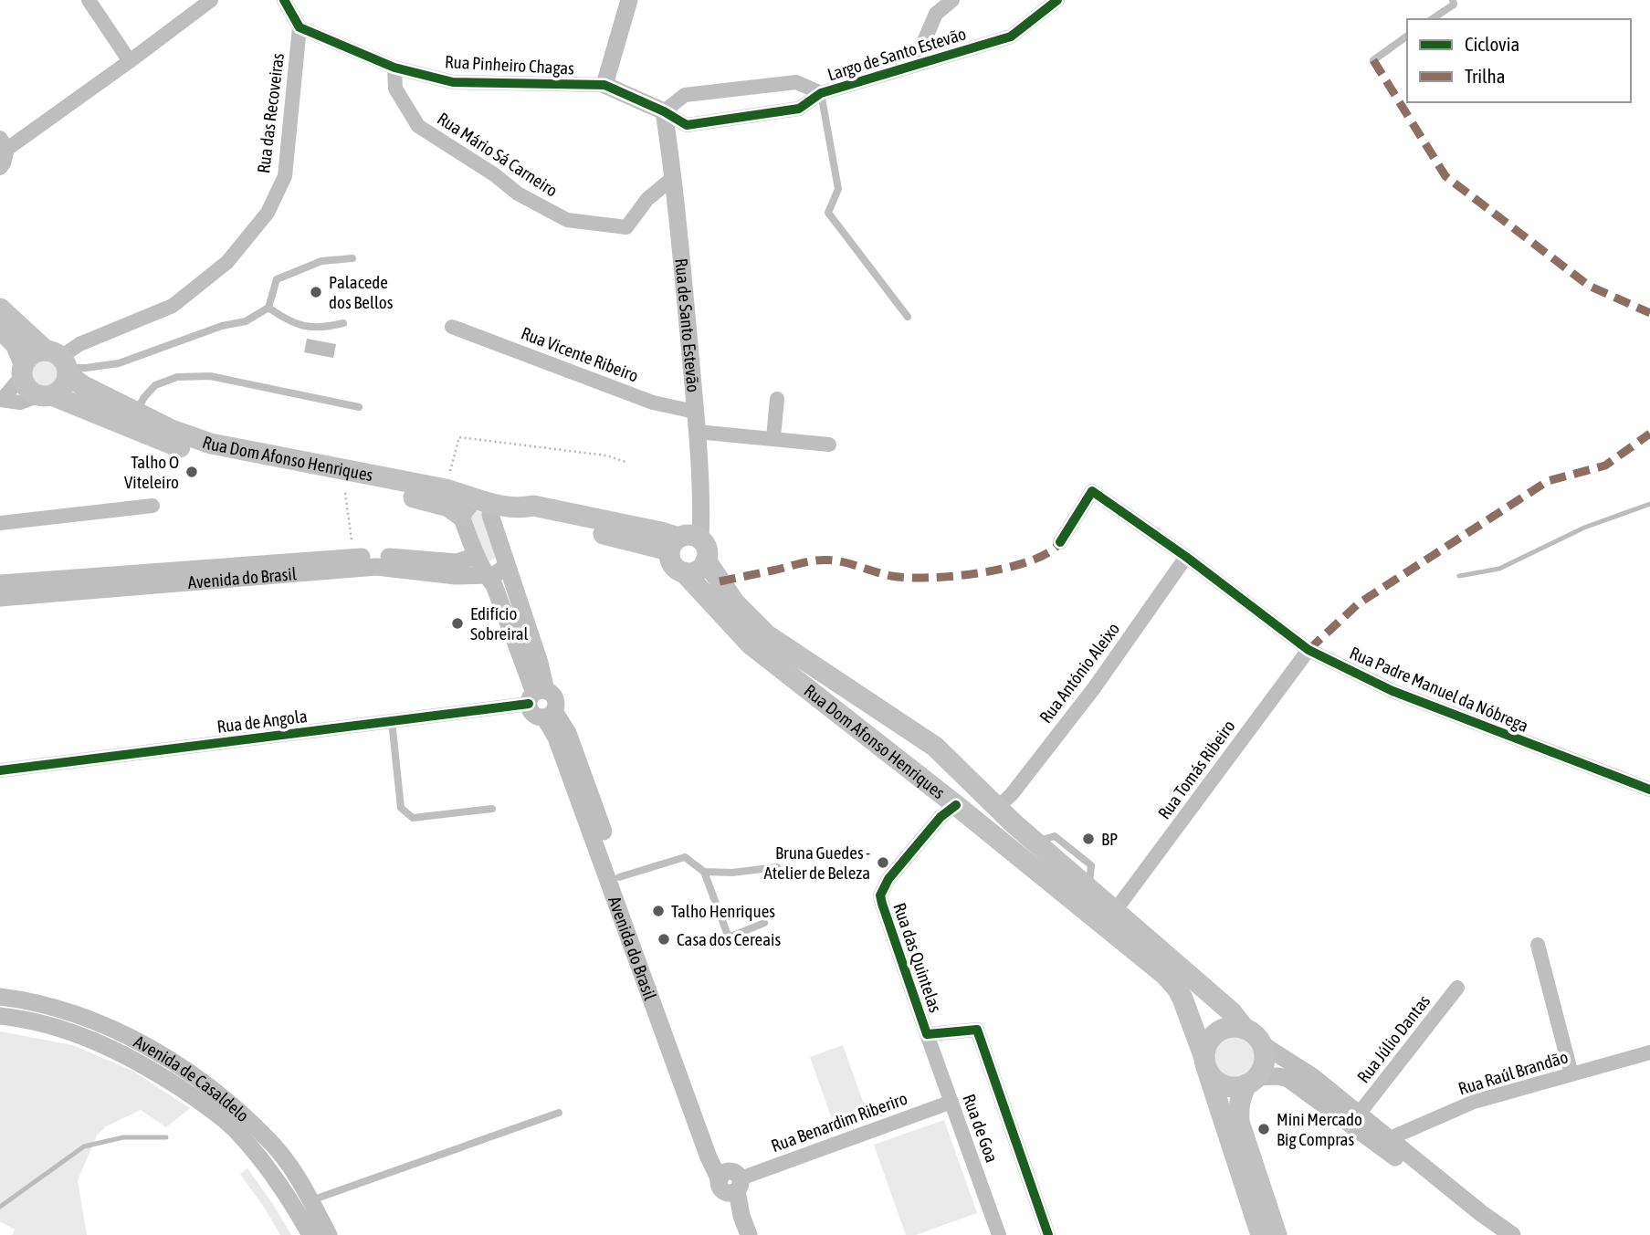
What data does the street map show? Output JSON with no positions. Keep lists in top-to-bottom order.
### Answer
{
  "streets": {
    "main road": ["Rua Dom Afonso Henriques"],
    "street": [
      "Largo de Santo Estevão",
      "Rua Pinheiro Chagas",
      "Rua das Recoveiras",
      "Rua Mário Sá Carneiro",
      "Rua de Santo Estevão",
      "Rua Vicente Ribeiro",
      "Avenida do Brasil",
      "Rua António Aleixo",
      "Rua Padre Manuel da Nóbrega",
      "Rua de Angola",
      "Rua Tomás Ribeiro",
      "Rua das Quintelas",
      "Rua Júlio Dantas",
      "Rua Raúl Brandão",
      "Avenida de Casaldelo",
      "Rua Benardim Riberiro",
      "Rua de Goa"
    ]
  },
  "crossings": [
    ["Largo de Santo Estevão", "Rua de Santo Estevão"],
    ["Rua Pinheiro Chagas", "Rua das Recoveiras"],
    ["Rua Pinheiro Chagas", "Rua Mário Sá Carneiro"],
    ["Rua das Recoveiras", "Rua Dom Afonso Henriques"],
    ["Rua Mário Sá Carneiro", "Rua de Santo Estevão"],
    ["Rua de Santo Estevão", "Rua Vicente Ribeiro"],
    ["Rua de Santo Estevão", "Rua Dom Afonso Henriques"],
    ["Rua Dom Afonso Henriques", "Avenida do Brasil"],
    ["Rua Dom Afonso Henriques", "Rua António Aleixo"],
    ["Rua Dom Afonso Henriques", "Rua Tomás Ribeiro"],
    ["Rua Dom Afonso Henriques", "Rua das Quintelas"],
    ["Rua Dom Afonso Henriques", "Rua Júlio Dantas"],
    ["Rua Dom Afonso Henriques", "Rua Raúl Brandão"],
    ["Avenida do Brasil", "Rua de Angola"],
    ["Avenida do Brasil", "Rua Benardim Riberiro"],
    ["Rua António Aleixo", "Rua Padre Manuel da Nóbrega"],
    ["Rua Padre Manuel da Nóbrega", "Rua Tomás Ribeiro"],
    ["Rua das Quintelas", "Rua de Goa"],
    ["Rua Benardim Riberiro", "Rua de Goa"]
  ],
  "places": [
    "Palacede dos Bellos",
    "Talho O Viteleiro",
    "Edifício Sobreiral",
    "BP",
    "Bruna Guedes - Atelier de Beleza",
    "Talho Henriques",
    "Casa dos Cereais",
    "Mini Mercado Big Compras"
  ],
  "legend": ["Ciclovia", "Trilha"]
}
